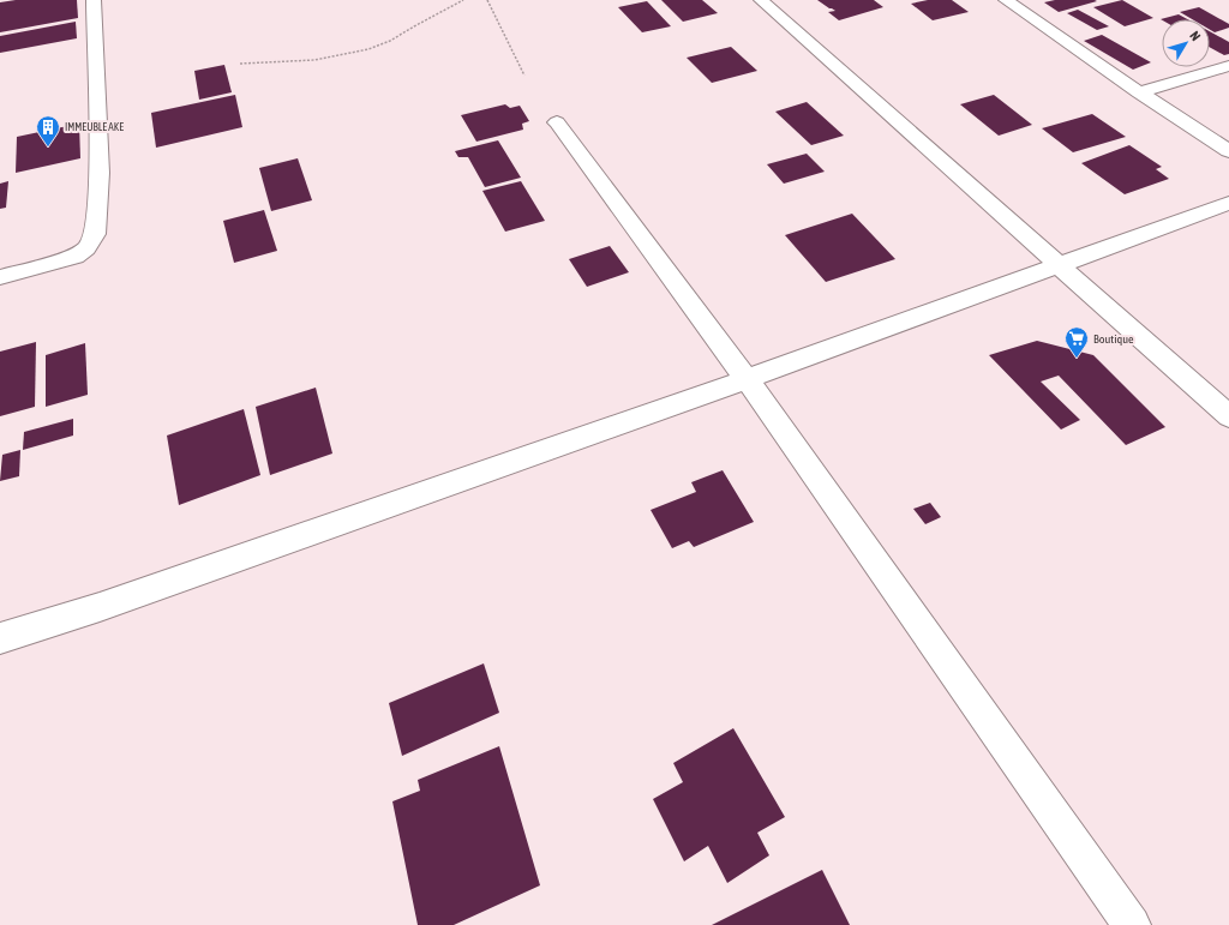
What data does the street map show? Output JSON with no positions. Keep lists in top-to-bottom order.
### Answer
{
  "places": {
    "building": ["IMMEUBLE AKE"],
    "supermarket": ["Boutique"]
  },
  "north": "top right"
}
